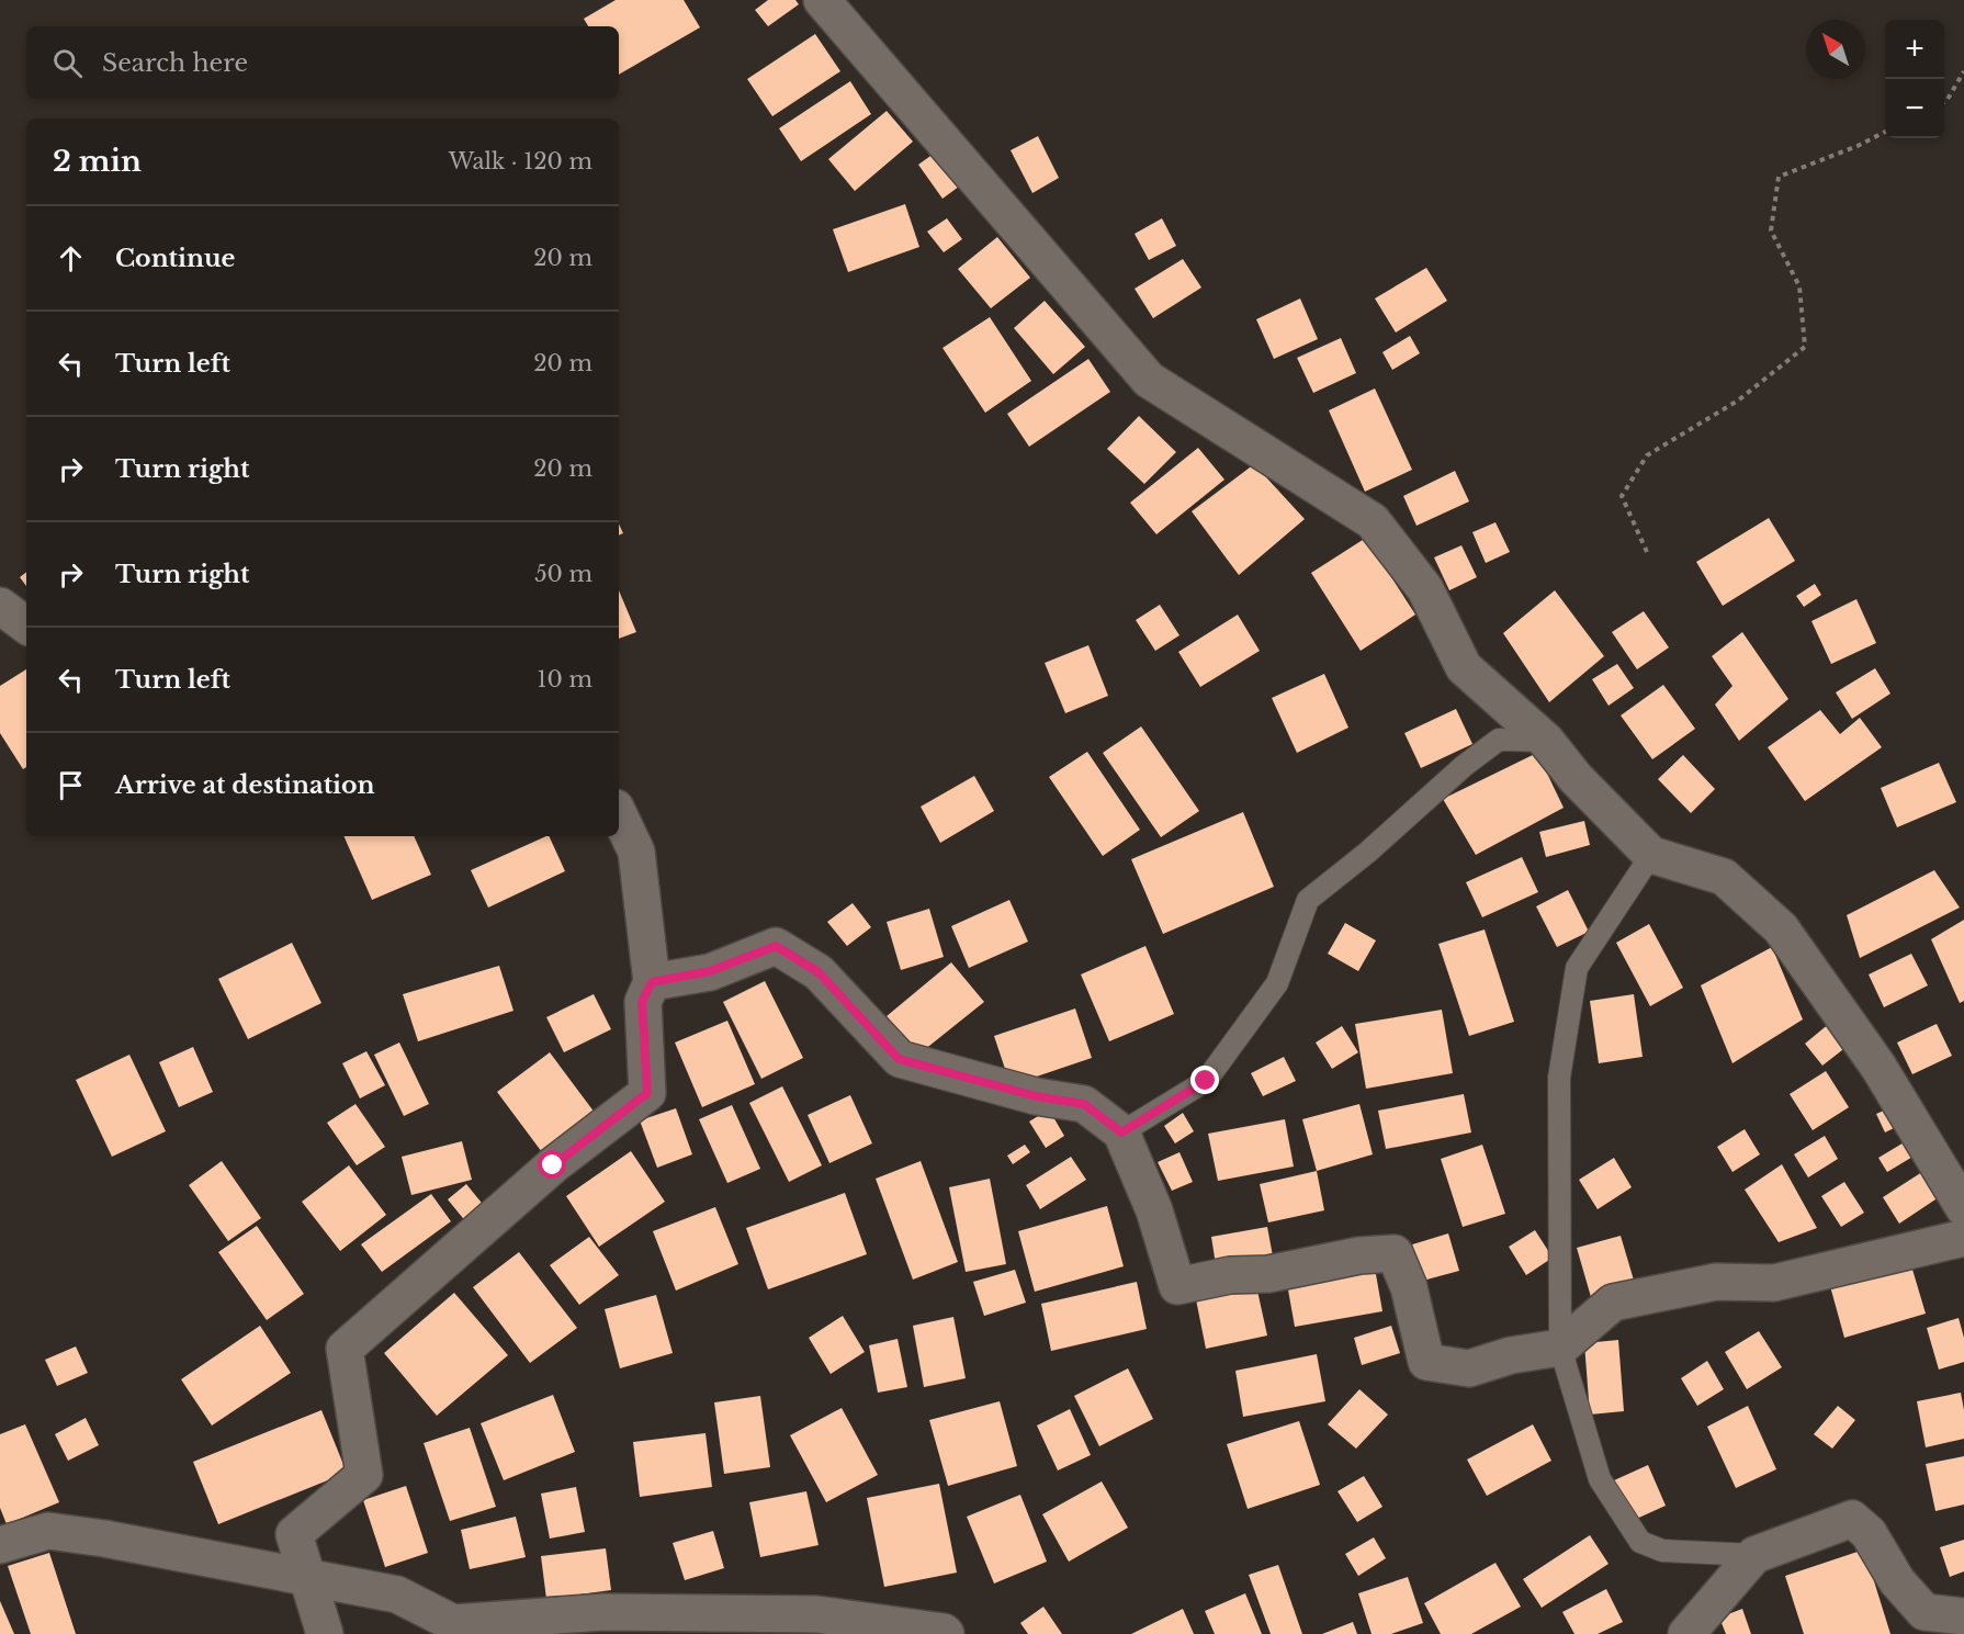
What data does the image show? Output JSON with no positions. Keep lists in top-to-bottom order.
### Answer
{
  "north": "top left",
  "page": {
    "map_buttons": ["+", "−"],
    "search": "Search here",
    "heading": ["2 min", "Walk · 120 m"],
    "list": [
      ["Continue", "20 m"],
      ["Turn left", "20 m"],
      ["Turn right", "20 m"],
      ["Turn right", "50 m"],
      ["Turn left", "10 m"],
      "Arrive at destination"
    ]
  }
}
